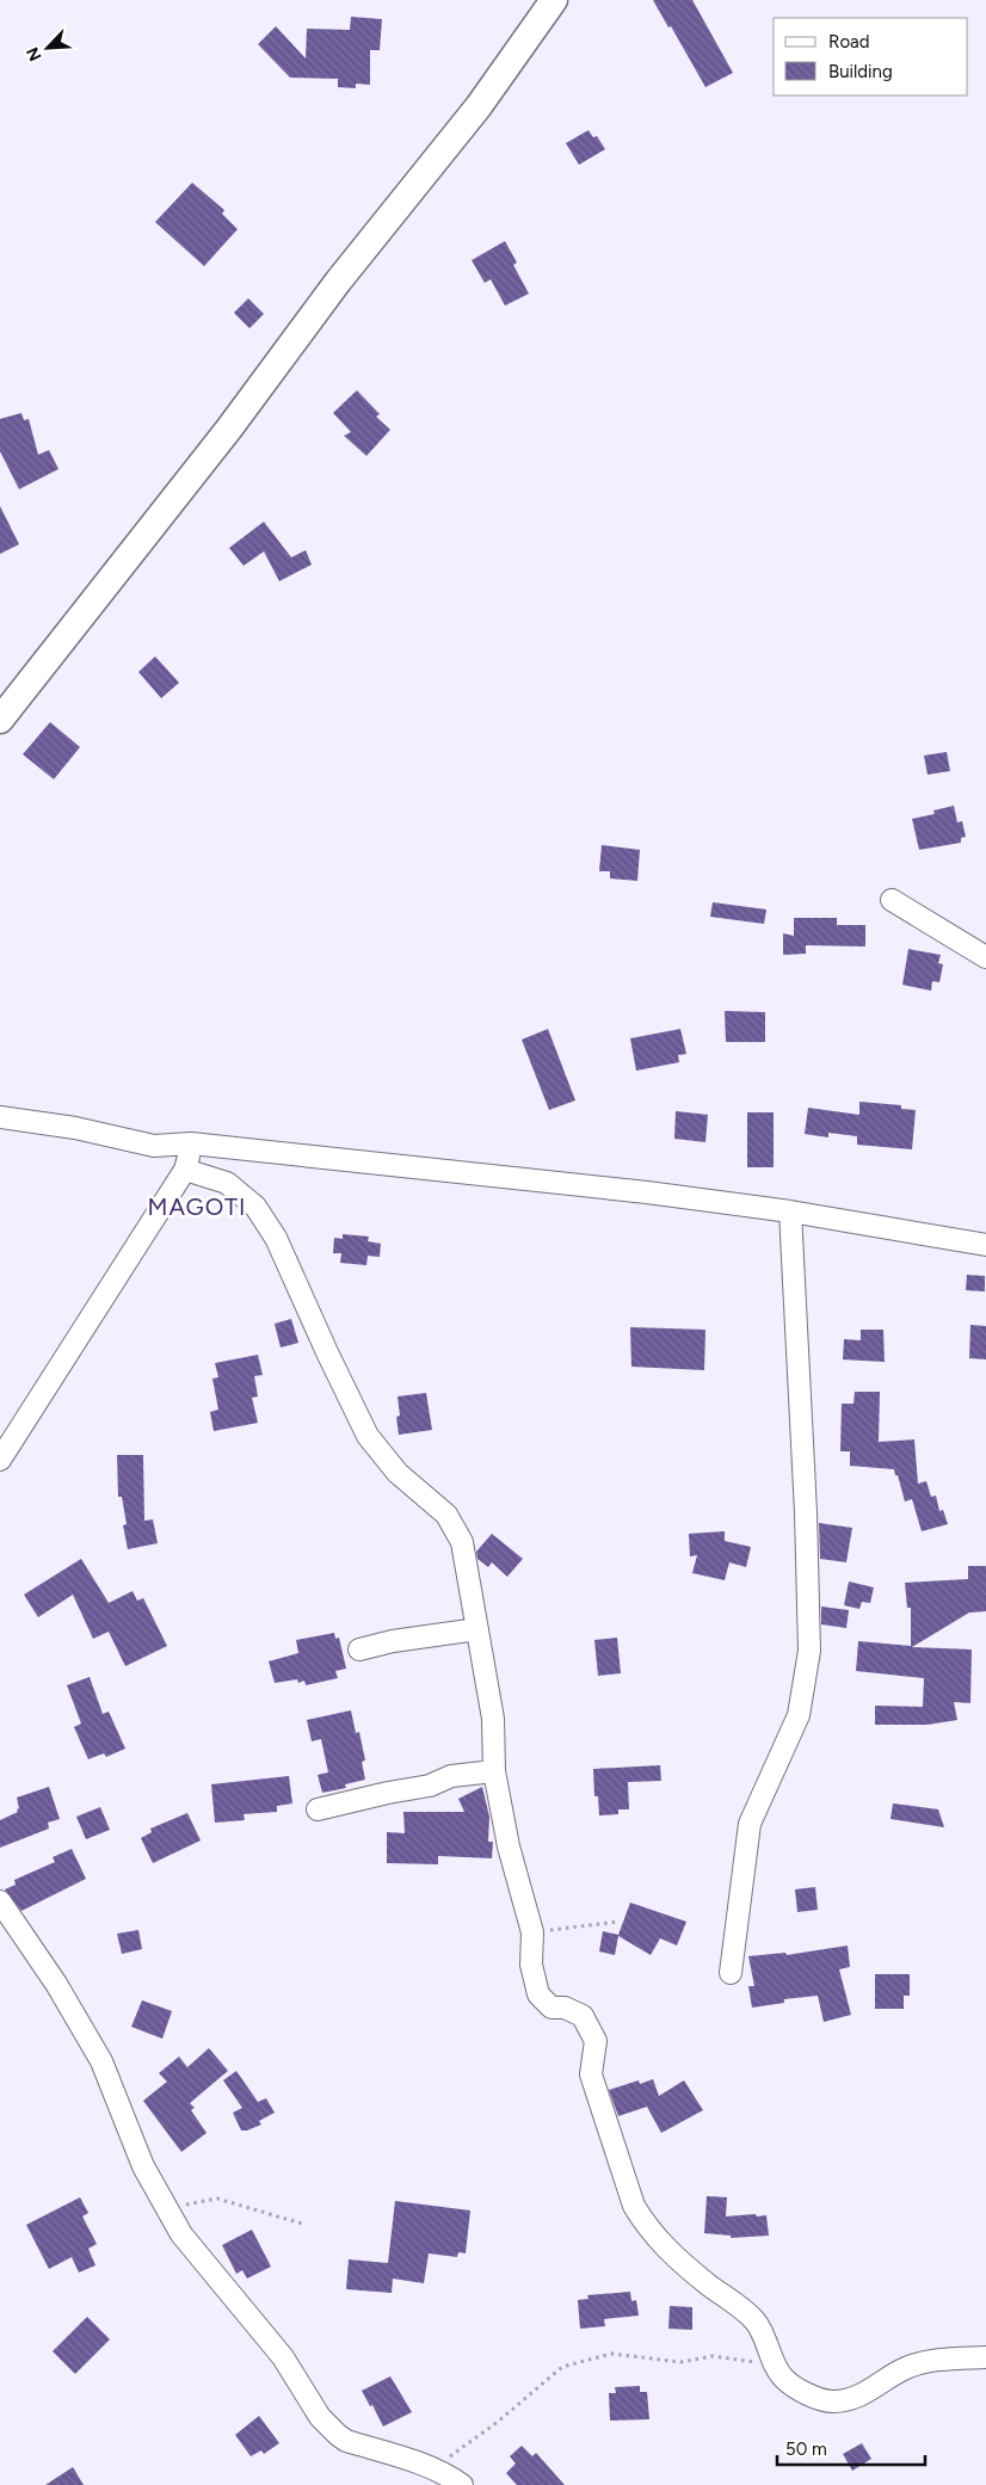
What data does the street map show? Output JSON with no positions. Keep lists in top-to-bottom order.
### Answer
{
  "districts": ["MAGOTI"],
  "legend": ["Road", "Building"],
  "scale_bar": "50 m",
  "north": "bottom left"
}
